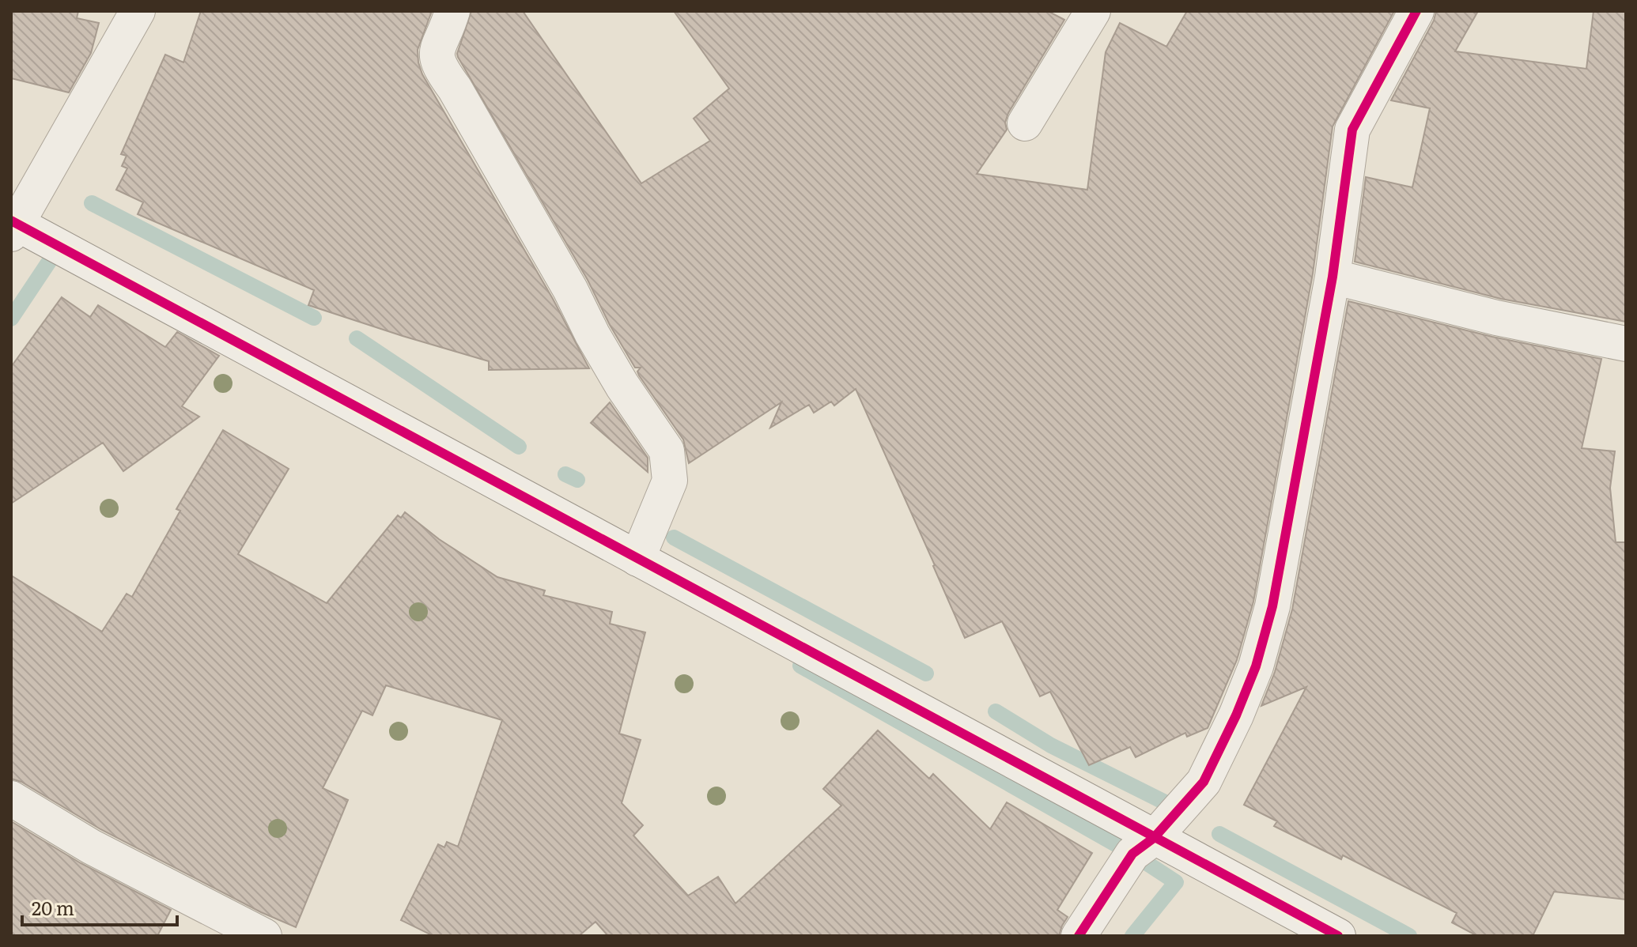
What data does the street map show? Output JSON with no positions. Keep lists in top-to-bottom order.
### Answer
{
  "scale_bar": "20 m"
}
